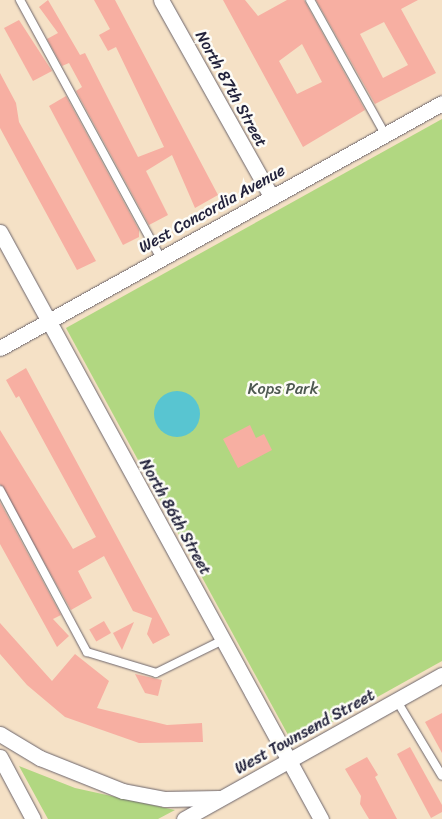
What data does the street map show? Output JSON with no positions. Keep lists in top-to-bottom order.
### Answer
{
  "streets": {
    "street": [
      "North 87th Street",
      "West Concordia Avenue",
      "North 86th Street",
      "West Townsend Street"
    ]
  },
  "crossings": [
    ["North 87th Street", "West Concordia Avenue"],
    ["West Concordia Avenue", "North 86th Street"],
    ["North 86th Street", "West Townsend Street"]
  ],
  "parks": ["Kops Park"]
}
